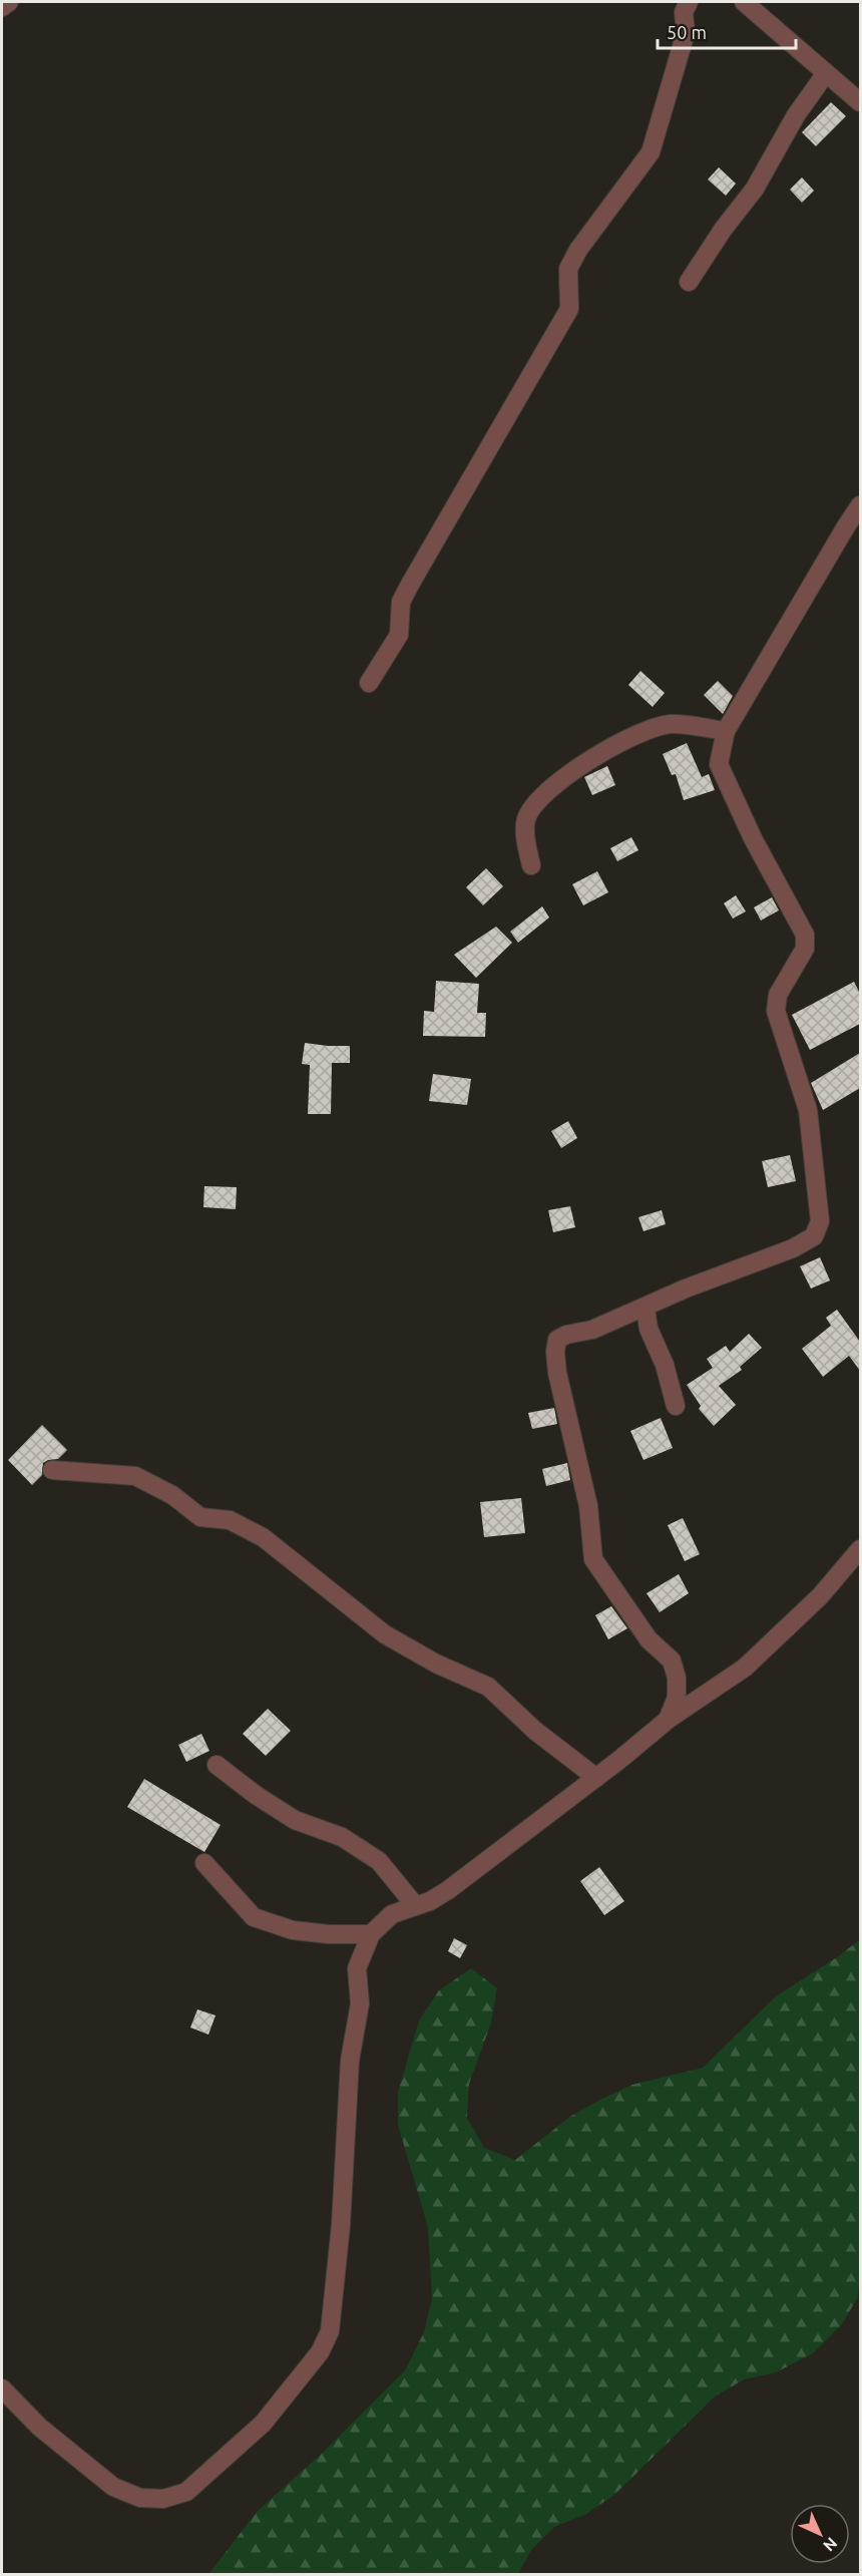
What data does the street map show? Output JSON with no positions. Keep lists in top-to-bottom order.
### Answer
{
  "scale_bar": "50 m",
  "north": "bottom right"
}
